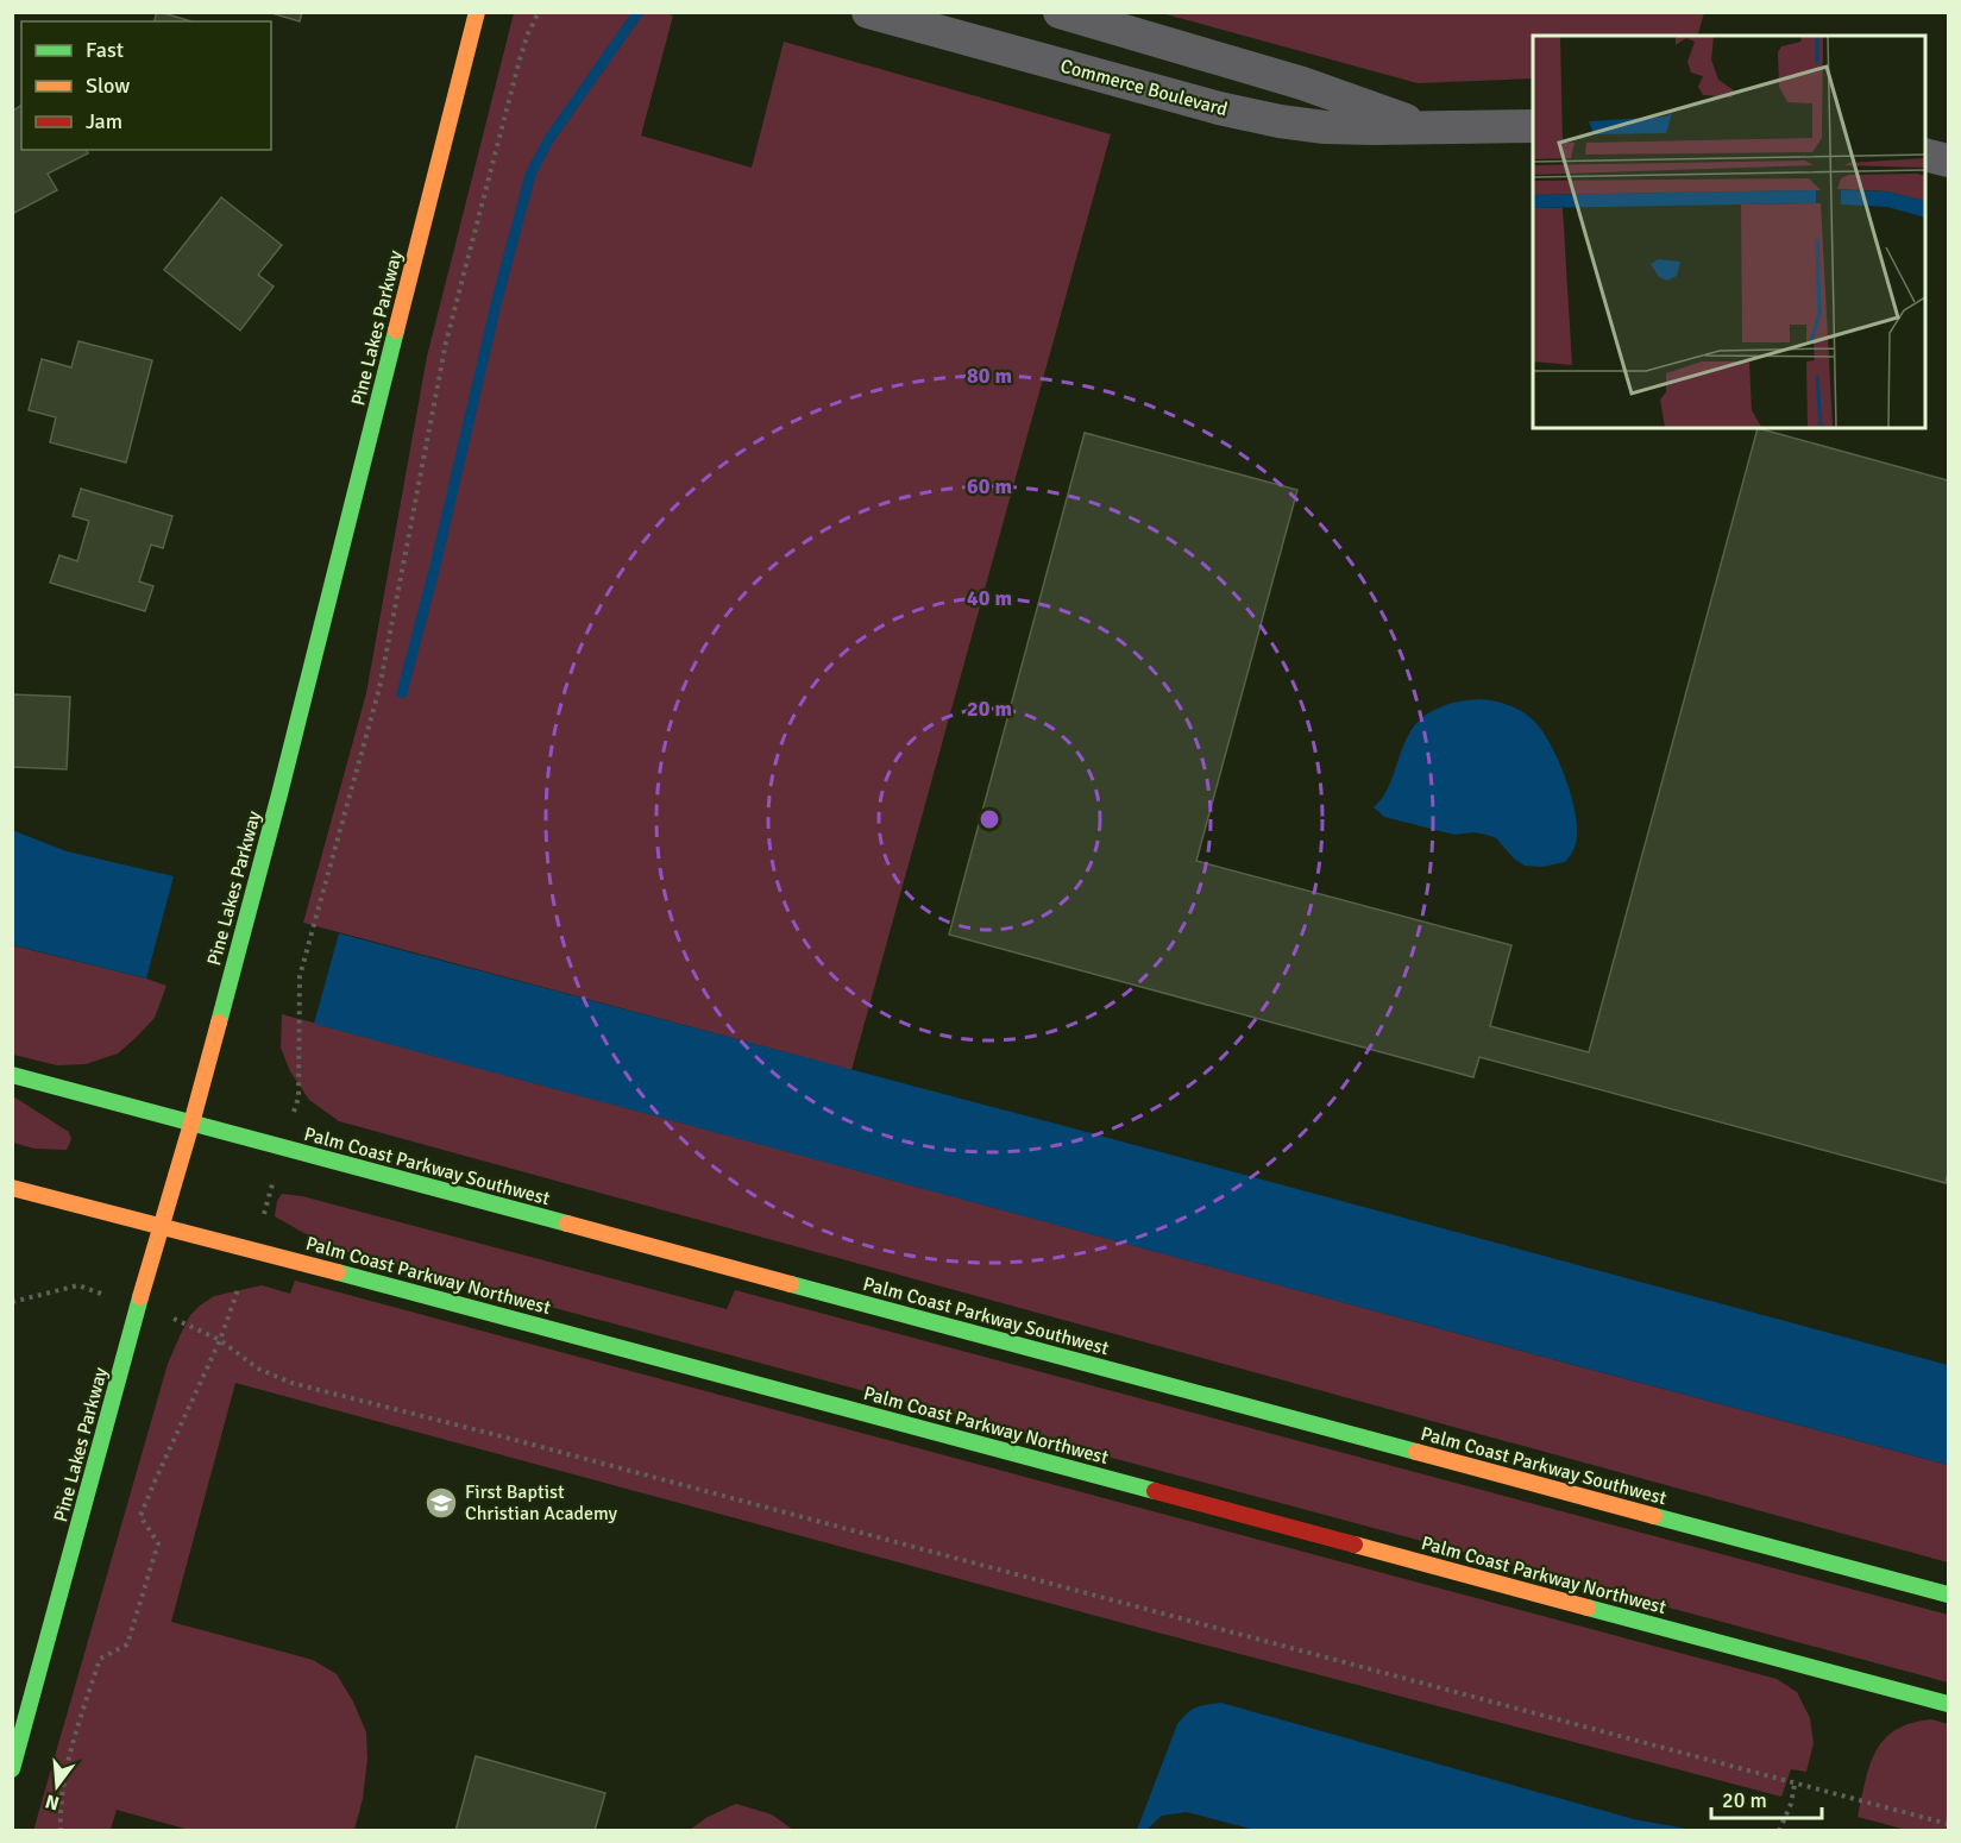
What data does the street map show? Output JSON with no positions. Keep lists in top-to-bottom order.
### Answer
{
  "streets": {
    "main road": ["Pine Lakes Parkway", "Palm Coast Parkway Southwest", "Palm Coast Parkway Northwest"],
    "street": ["Commerce Boulevard"]
  },
  "crossings": [
    ["Pine Lakes Parkway", "Palm Coast Parkway Southwest"],
    ["Pine Lakes Parkway", "Palm Coast Parkway Northwest"]
  ],
  "places": {
    "school or university": ["First Baptist Christian Academy"]
  },
  "legend": ["Fast", "Slow", "Jam"],
  "scale_bar": "20 m",
  "north": "bottom",
  "rings": [
    "80 m",
    "60 m",
    "40 m",
    "20 m"
  ]
}
